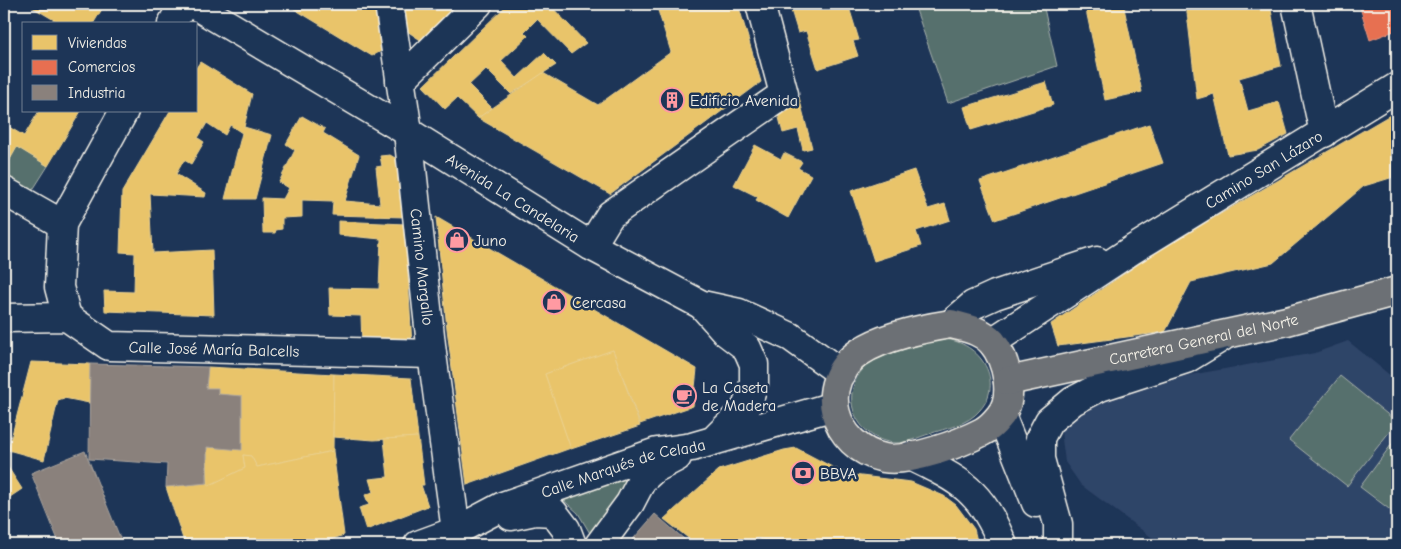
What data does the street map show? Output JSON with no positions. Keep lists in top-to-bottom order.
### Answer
{
  "streets": {
    "main road": ["Carretera General del Norte"],
    "street": [
      "Camino San Lázaro",
      "Avenida La Candelaria",
      "Camino Margallo",
      "Calle José María Balcells",
      "Calle Marqués de Celada"
    ]
  },
  "crossings": [
    ["Camino San Lázaro", "Avenida La Candelaria"],
    ["Camino San Lázaro", "Carretera General del Norte"],
    ["Camino San Lázaro", "Calle Marqués de Celada"],
    ["Avenida La Candelaria", "Camino Margallo"],
    ["Avenida La Candelaria", "Carretera General del Norte"],
    ["Avenida La Candelaria", "Calle Marqués de Celada"],
    ["Camino Margallo", "Calle José María Balcells"],
    ["Camino Margallo", "Calle Marqués de Celada"],
    ["Carretera General del Norte", "Calle Marqués de Celada"]
  ],
  "places": {
    "building": ["Edificio Avenida"],
    "shop": ["Juno", "Cercasa"],
    "cafe": ["La Caseta de Madera"],
    "bank": ["BBVA"]
  },
  "legend": ["Viviendas", "Comercios", "Industria"]
}
